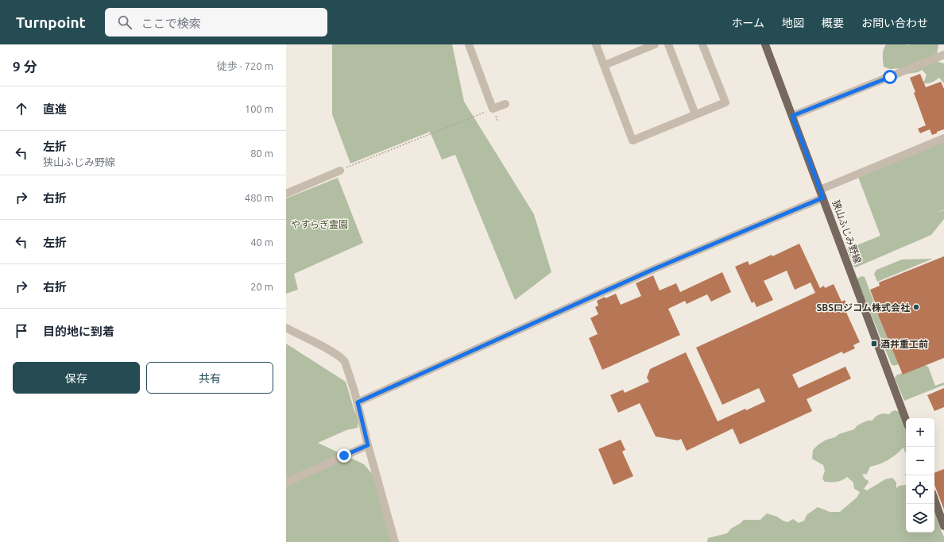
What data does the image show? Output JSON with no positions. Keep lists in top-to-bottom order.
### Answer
{
  "streets": {
    "main road": ["狭山ふじみ野線"]
  },
  "parks": ["やすらぎ霊園"],
  "places": {
    "other": ["SBSロジコム株式会社"],
    "transit": ["酒井重工前"]
  },
  "page": {
    "header": "Turnpoint",
    "search": "ここで検索",
    "nav": [
      "ホーム",
      "地図",
      "概要",
      "お問い合わせ"
    ],
    "heading": ["9 分", "徒歩 · 720 m"],
    "list": [
      ["直進", "100 m"],
      ["左折", "狭山ふじみ野線", "80 m"],
      ["右折", "480 m"],
      ["左折", "40 m"],
      ["右折", "20 m"],
      "目的地に到着"
    ],
    "buttons": ["保存", "共有"],
    "map_buttons": ["+", "−"]
  }
}
